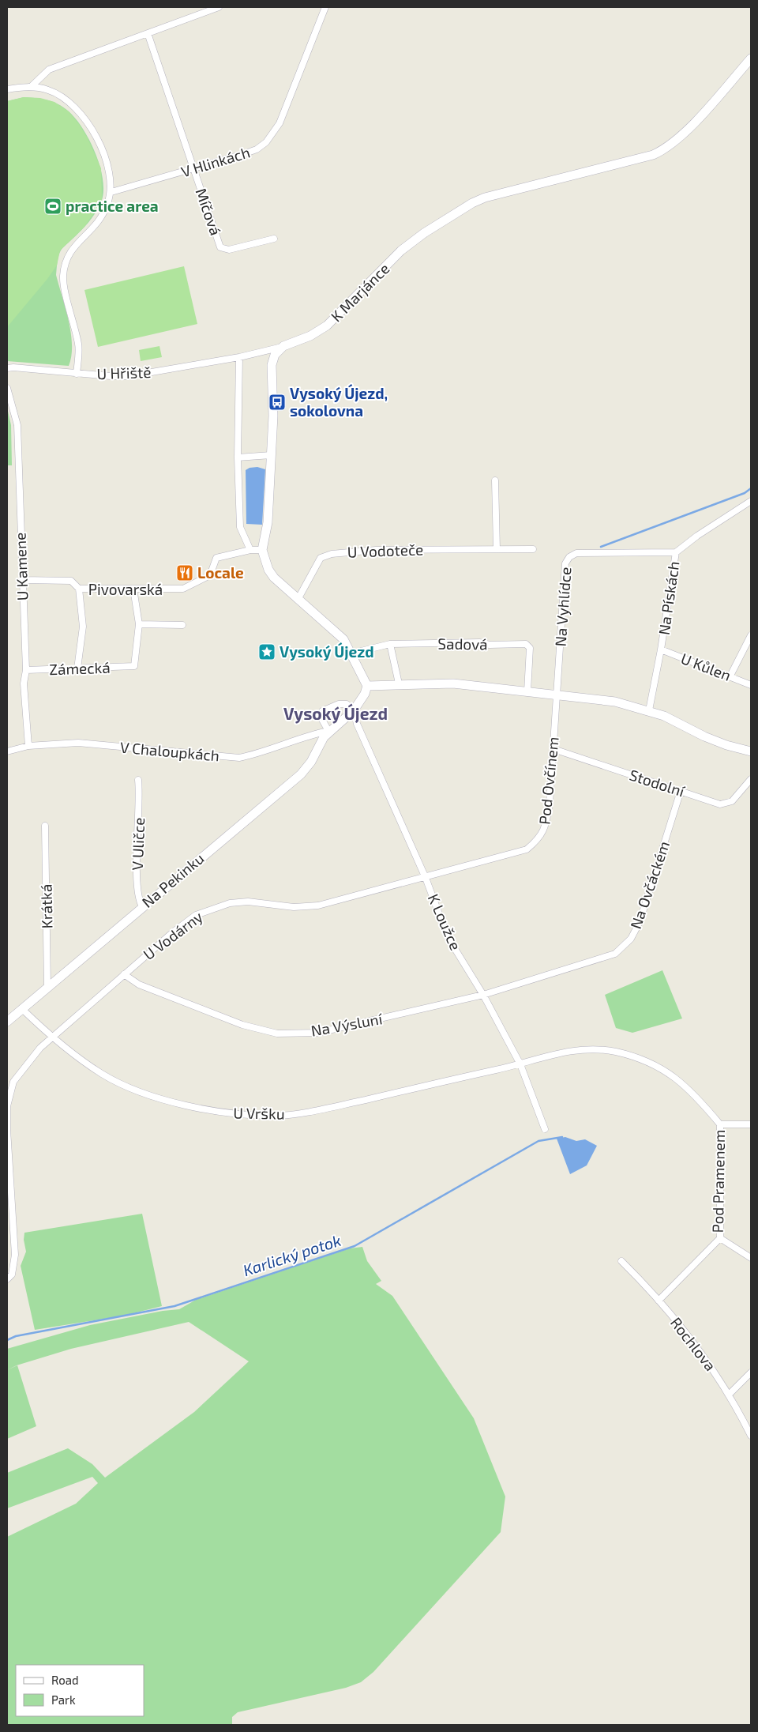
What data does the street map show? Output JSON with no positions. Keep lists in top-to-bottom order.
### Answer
{
  "streets": {
    "street": [
      "V Hlinkách",
      "Míčová",
      "K Marjánce",
      "U Hřiště",
      "U Vodoteče",
      "U Kamene",
      "Pivovarská",
      "Na Pískách",
      "Na Vyhlídce",
      "Sadová",
      "U Kůlen",
      "Zámecká",
      "V Chaloupkách",
      "Pod Ovčínem",
      "Stodolní",
      "V Uličce",
      "Na Pekinku",
      "Na Ovčáckém",
      "Krátká",
      "K Loužce",
      "U Vodárny",
      "Na Výsluní",
      "U Vršku",
      "Pod Pramenem",
      "Rochlova"
    ]
  },
  "crossings": [
    ["V Hlinkách", "Míčová"],
    ["K Marjánce", "U Hřiště"],
    ["U Kamene", "Pivovarská"],
    ["U Kamene", "Zámecká"],
    ["U Kamene", "V Chaloupkách"],
    ["Pivovarská", "Zámecká"],
    ["Na Pískách", "Na Vyhlídce"],
    ["Na Pískách", "U Kůlen"],
    ["Na Vyhlídce", "Pod Ovčínem"],
    ["V Chaloupkách", "Na Pekinku"],
    ["Pod Ovčínem", "Stodolní"],
    ["Pod Ovčínem", "K Loužce"],
    ["Pod Ovčínem", "U Vodárny"],
    ["Stodolní", "Na Ovčáckém"],
    ["V Uličce", "Na Pekinku"],
    ["Na Pekinku", "Krátká"],
    ["Na Pekinku", "K Loužce"],
    ["Na Pekinku", "U Vršku"],
    ["Na Ovčáckém", "K Loužce"],
    ["Na Ovčáckém", "Na Výsluní"],
    ["K Loužce", "U Vodárny"],
    ["K Loužce", "Na Výsluní"],
    ["K Loužce", "U Vršku"],
    ["K Loužce", "Pod Pramenem"],
    ["U Vodárny", "Na Výsluní"],
    ["U Vodárny", "U Vršku"],
    ["U Vršku", "Pod Pramenem"],
    ["Pod Pramenem", "Rochlova"]
  ],
  "districts": ["Vysoký Újezd"],
  "water": ["Karlický potok"],
  "places": {
    "sports": ["practice area"],
    "bus stop": ["Vysoký Újezd, sokolovna"],
    "restaurant": ["Locale"],
    "place": ["Vysoký Újezd"]
  },
  "legend": ["Road", "Park"]
}
